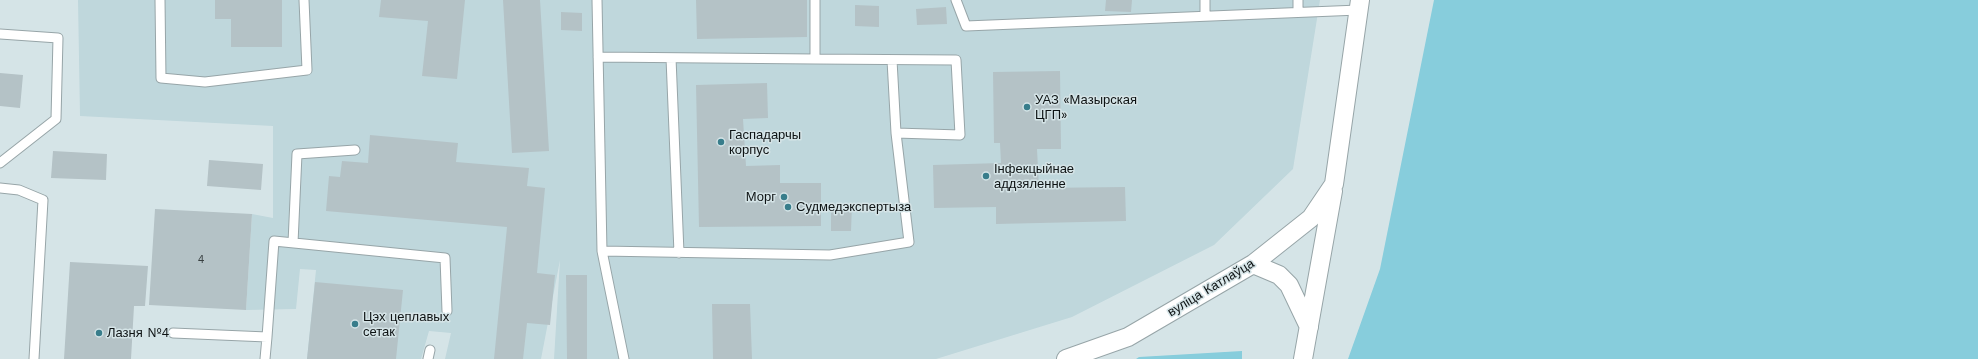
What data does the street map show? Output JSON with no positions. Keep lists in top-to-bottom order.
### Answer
{
  "streets": {
    "street": ["вуліца Катлаўца"]
  },
  "places": [
    "УАЗ «Мазырская ЦГП»",
    "Гаспадарчы корпус",
    "Інфекцыйнае аддзяленне",
    "Морг",
    "Судмедэкспертыза",
    "Цэх цеплавых сетак",
    "Лазня №4"
  ],
  "house_numbers": ["4"]
}
